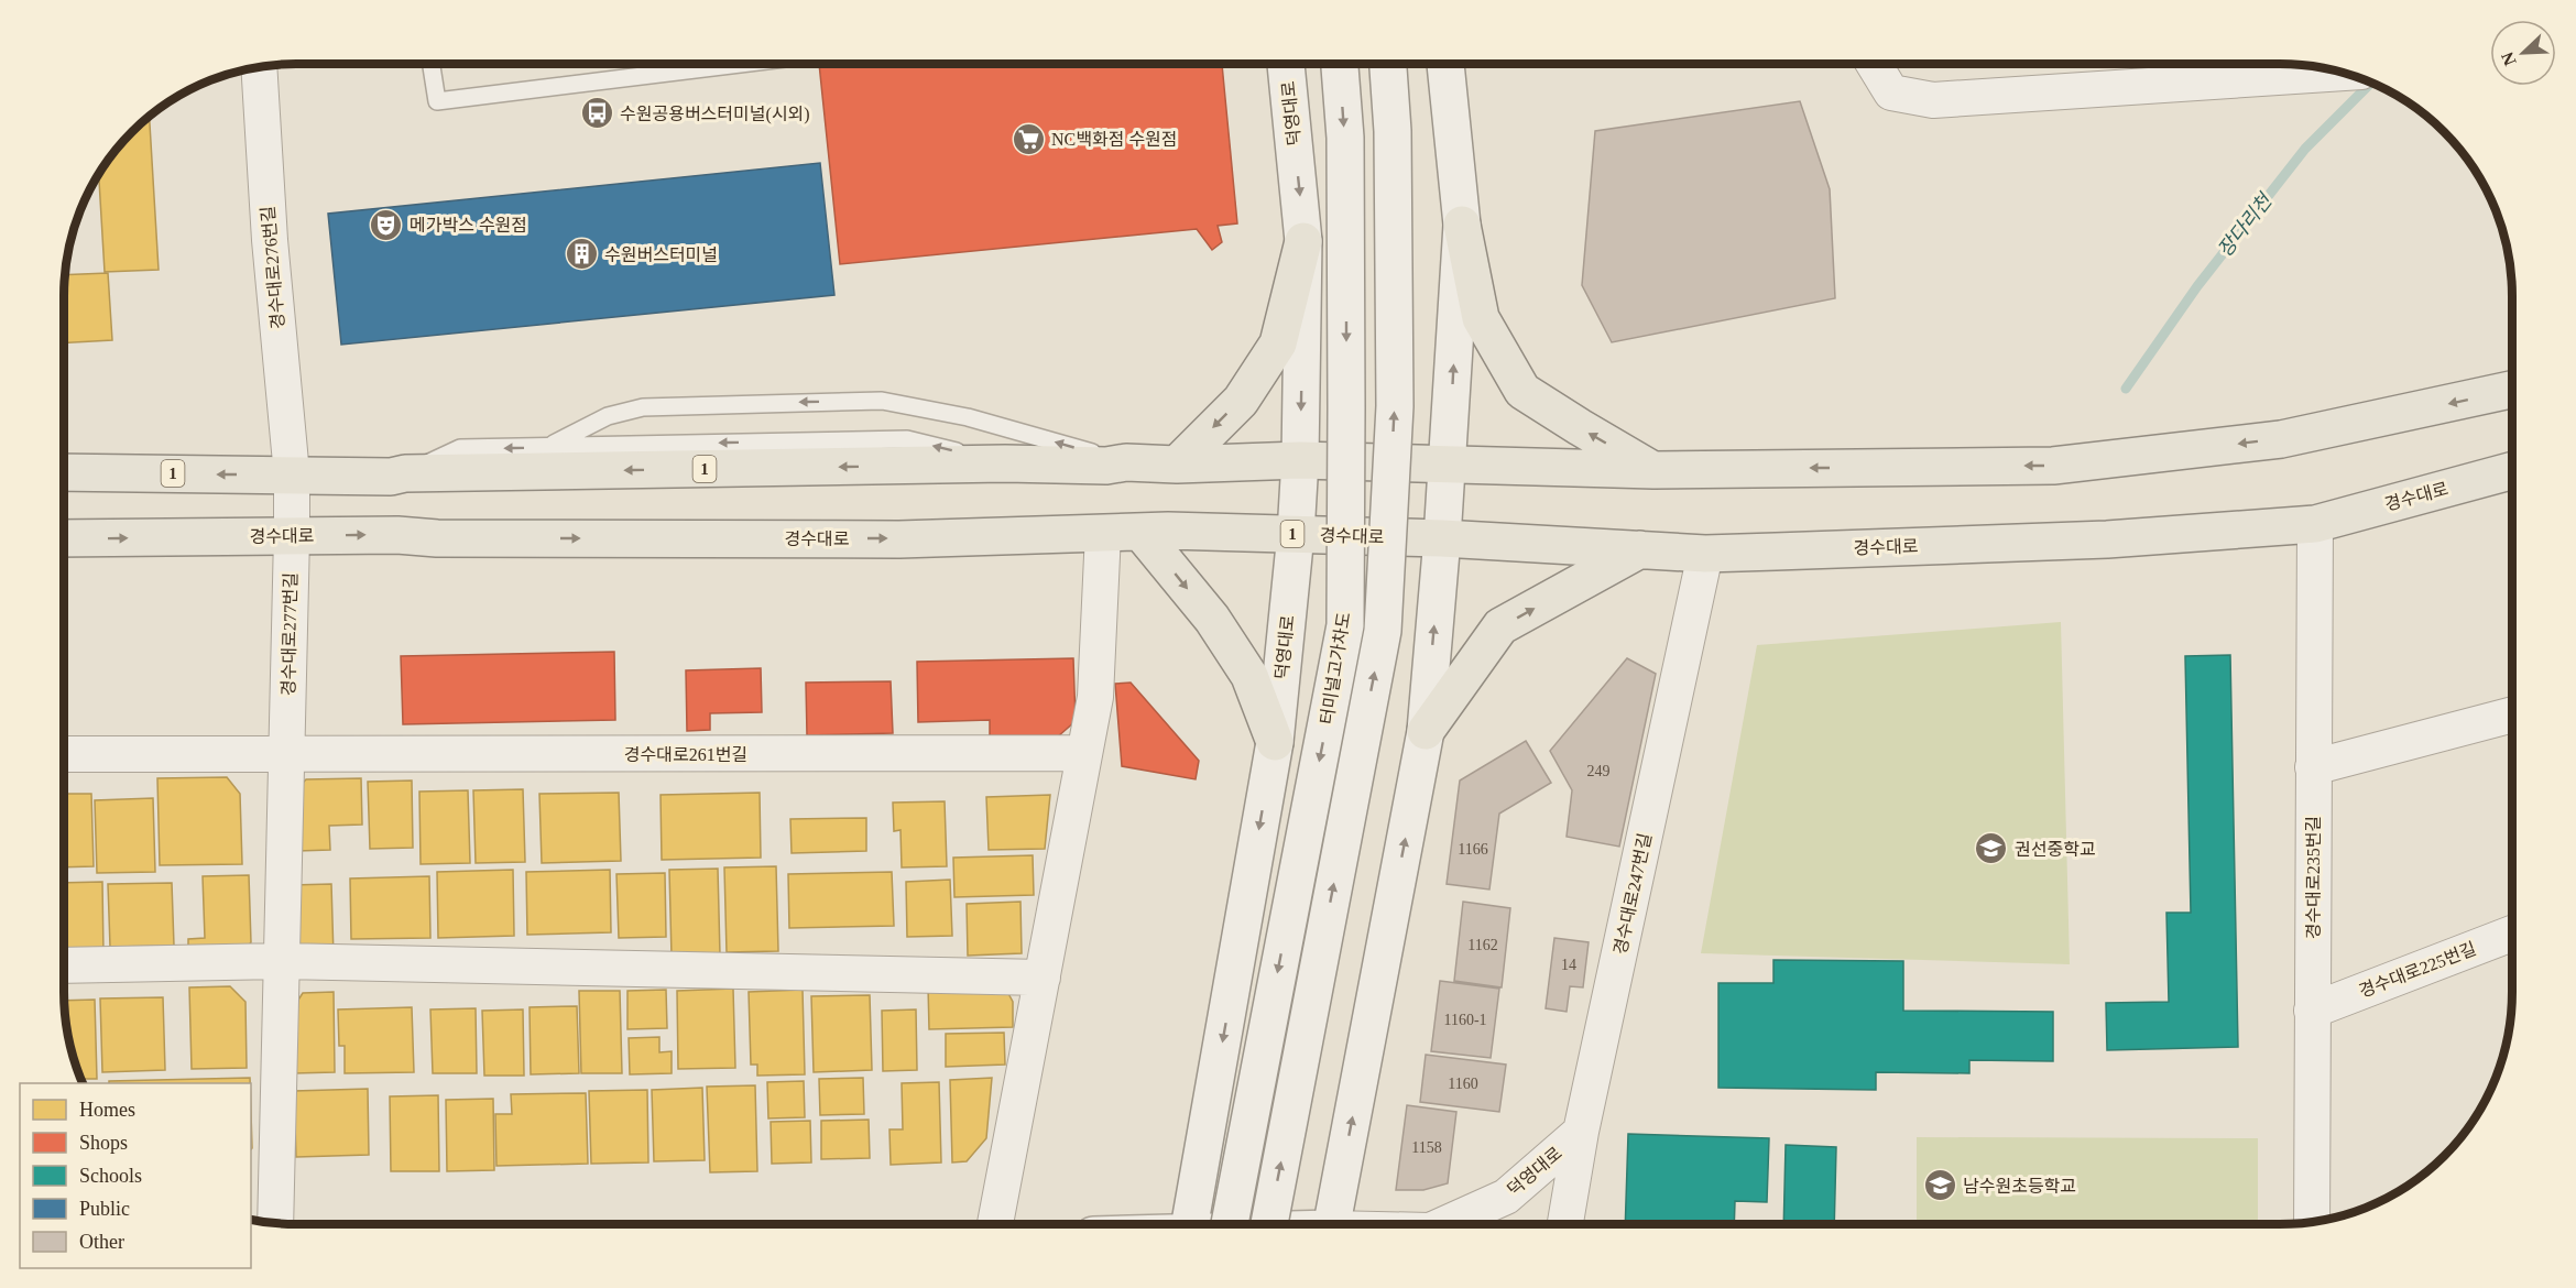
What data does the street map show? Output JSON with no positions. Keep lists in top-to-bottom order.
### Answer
{
  "streets": {
    "main road": [
      "덕영대로",
      "1",
      "경수대로",
      "터미널고가차도"
    ],
    "street": [
      "경수대로276번길",
      "경수대로277번길",
      "경수대로261번길",
      "경수대로235번길",
      "경수대로247번길",
      "경수대로225번길"
    ]
  },
  "crossings": [
    ["덕영대로", "1"],
    ["덕영대로", "경수대로"],
    ["덕영대로", "경수대로247번길"],
    ["경수대로276번길", "1"],
    ["경수대로276번길", "경수대로277번길"],
    ["1", "경수대로277번길"],
    ["경수대로", "경수대로277번길"],
    ["경수대로", "경수대로235번길"],
    ["경수대로", "경수대로247번길"],
    ["경수대로277번길", "경수대로261번길"],
    ["경수대로235번길", "경수대로225번길"]
  ],
  "water": ["장다리천"],
  "places": {
    "bus stop": ["수원공용버스터미널(시외)"],
    "supermarket": ["NC백화점 수원점"],
    "theatre": ["메가박스 수원점"],
    "building": ["수원버스터미널"],
    "school or university": ["권선중학교", "남수원초등학교"]
  },
  "house_numbers": [
    "249",
    "1166",
    "1162",
    "14",
    "1160-1",
    "1160",
    "1158"
  ],
  "legend": [
    "Homes",
    "Shops",
    "Schools",
    "Public",
    "Other"
  ],
  "north": "bottom left"
}
